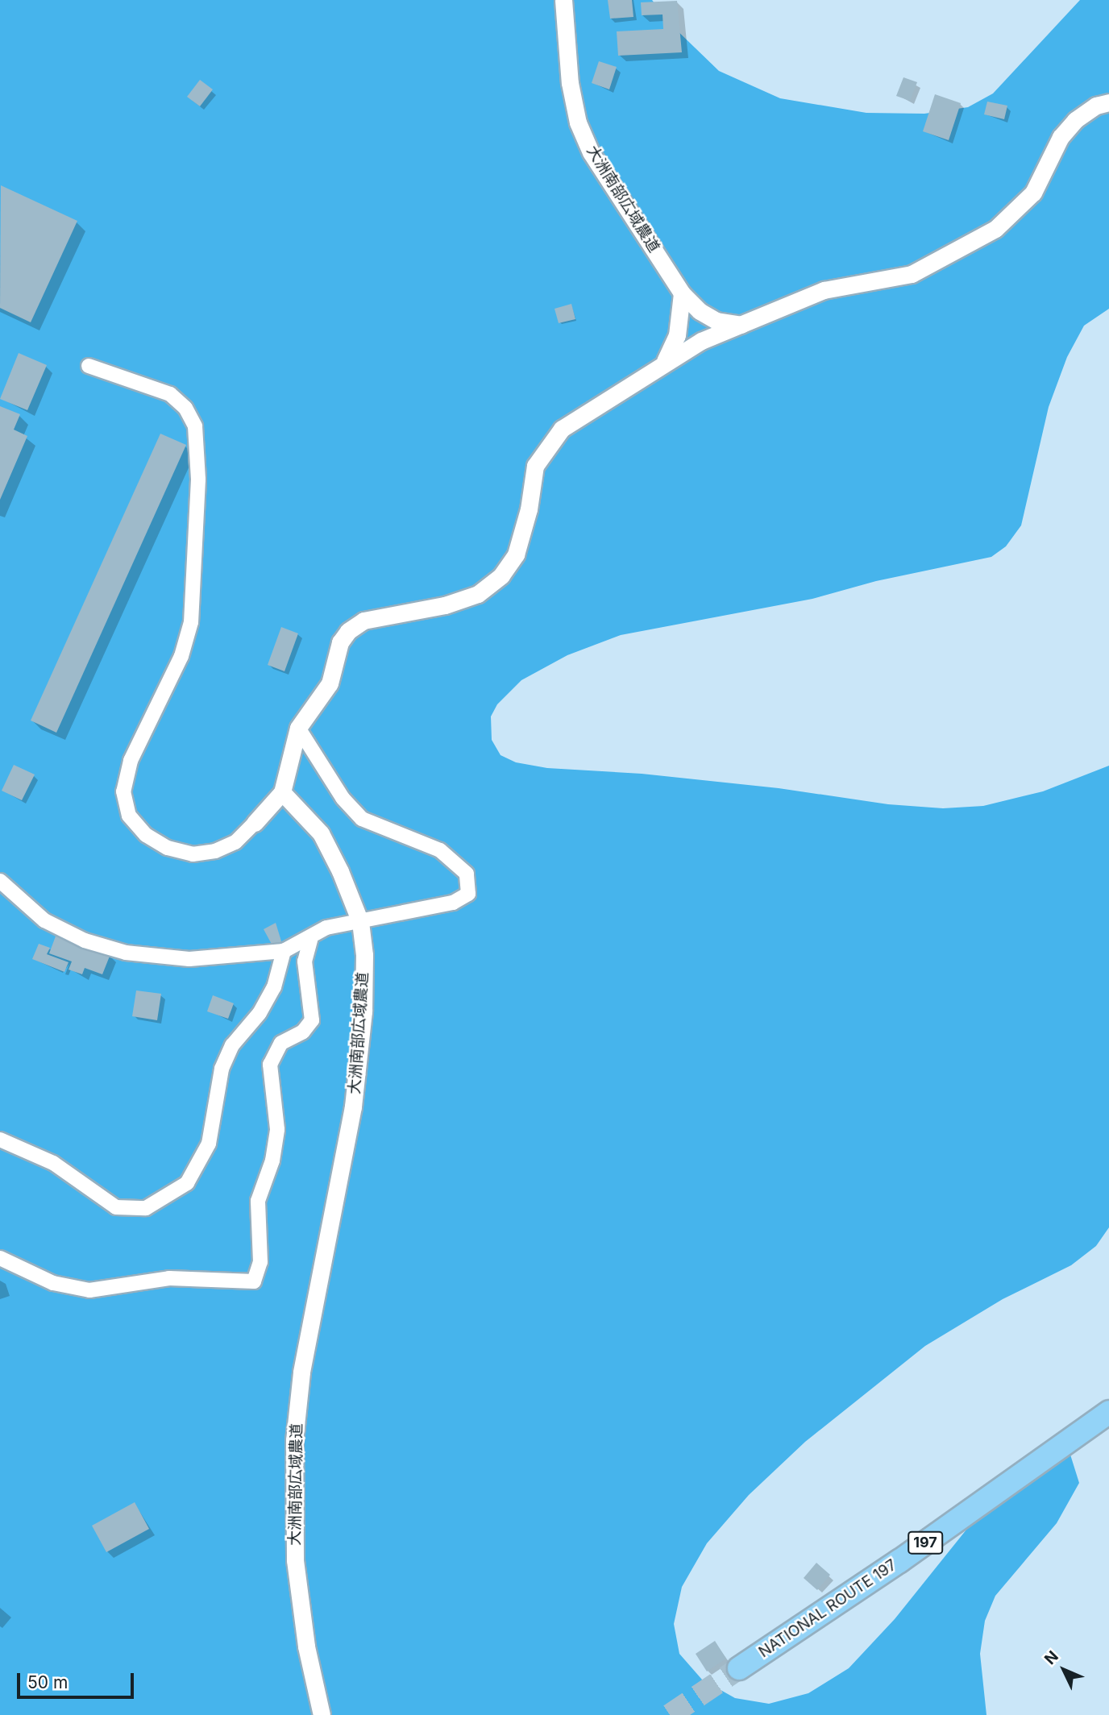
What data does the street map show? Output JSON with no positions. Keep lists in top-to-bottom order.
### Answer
{
  "streets": {
    "highway": ["197", "NATIONAL ROUTE 197"],
    "street": ["大洲南部広域農道"]
  },
  "scale_bar": "50 m",
  "north": "top left"
}
